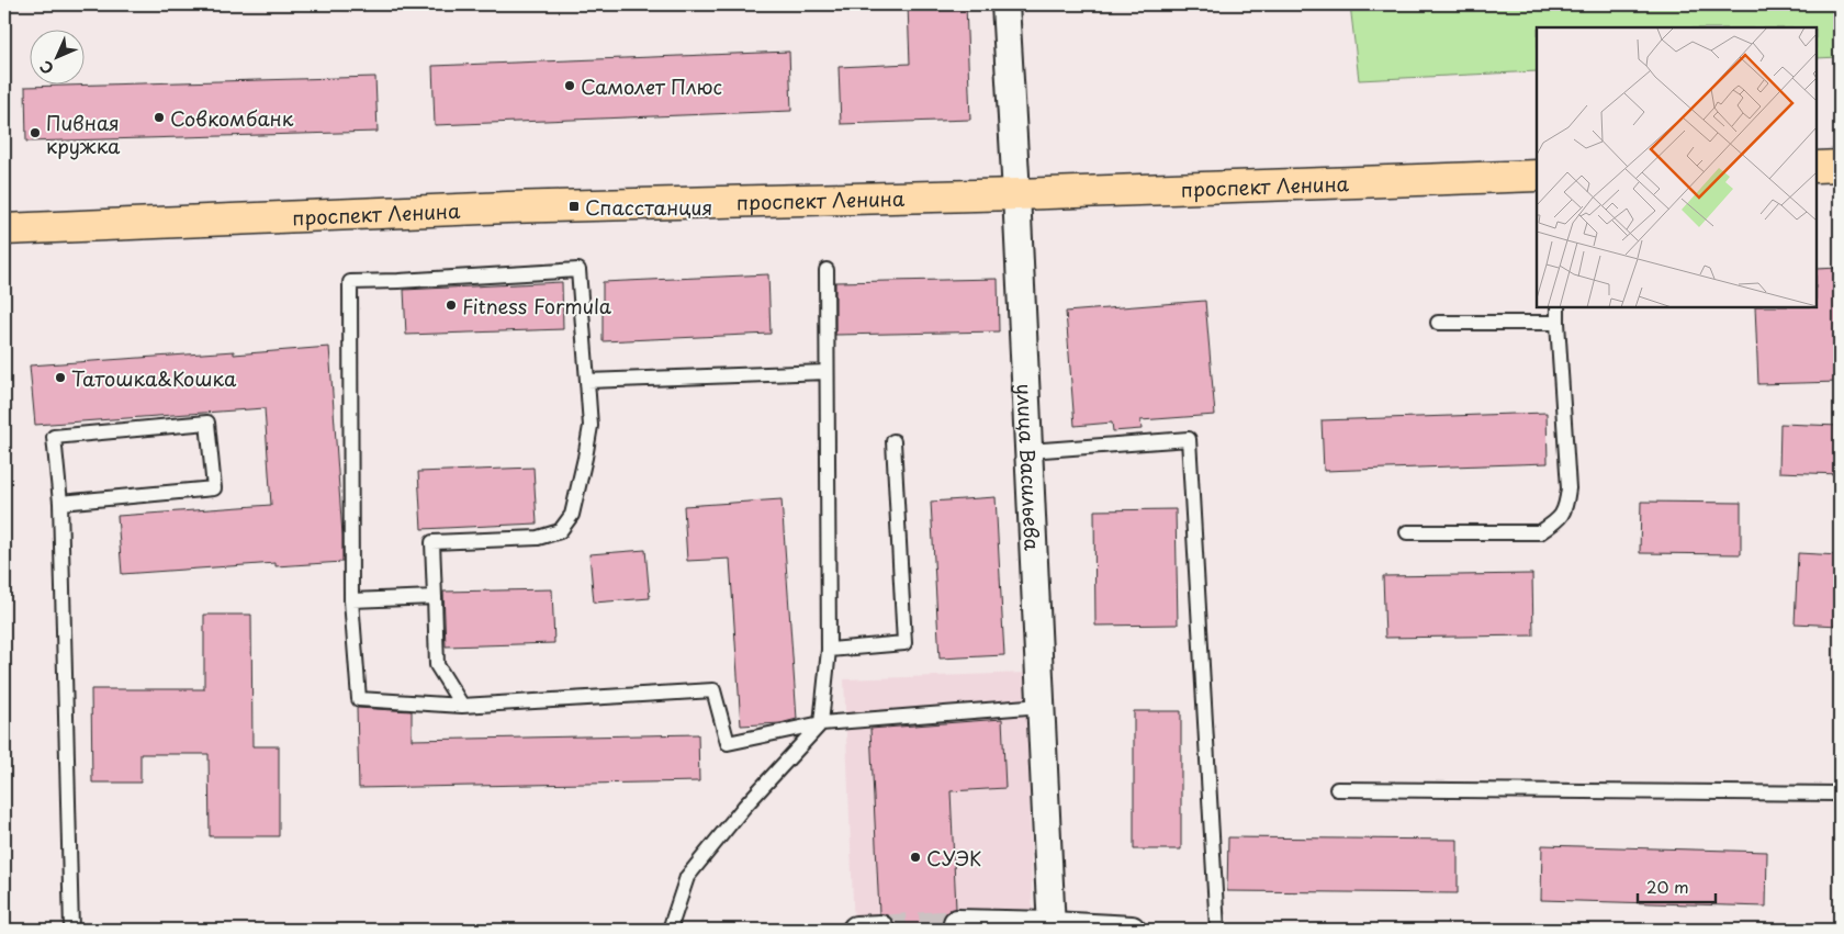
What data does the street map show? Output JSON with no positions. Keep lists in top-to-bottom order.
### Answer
{
  "streets": {
    "main road": ["проспект Ленина"],
    "street": ["улица Васильева"]
  },
  "crossings": [
    ["проспект Ленина", "улица Васильева"]
  ],
  "places": {
    "other": [
      "Самолет Плюс",
      "Совкомбанк",
      "Пивная кружка",
      "Fitness Formula",
      "Татошка&Кошка",
      "СУЭК"
    ],
    "transit": ["Спасстанция"]
  },
  "scale_bar": "20 m",
  "north": "bottom left"
}
